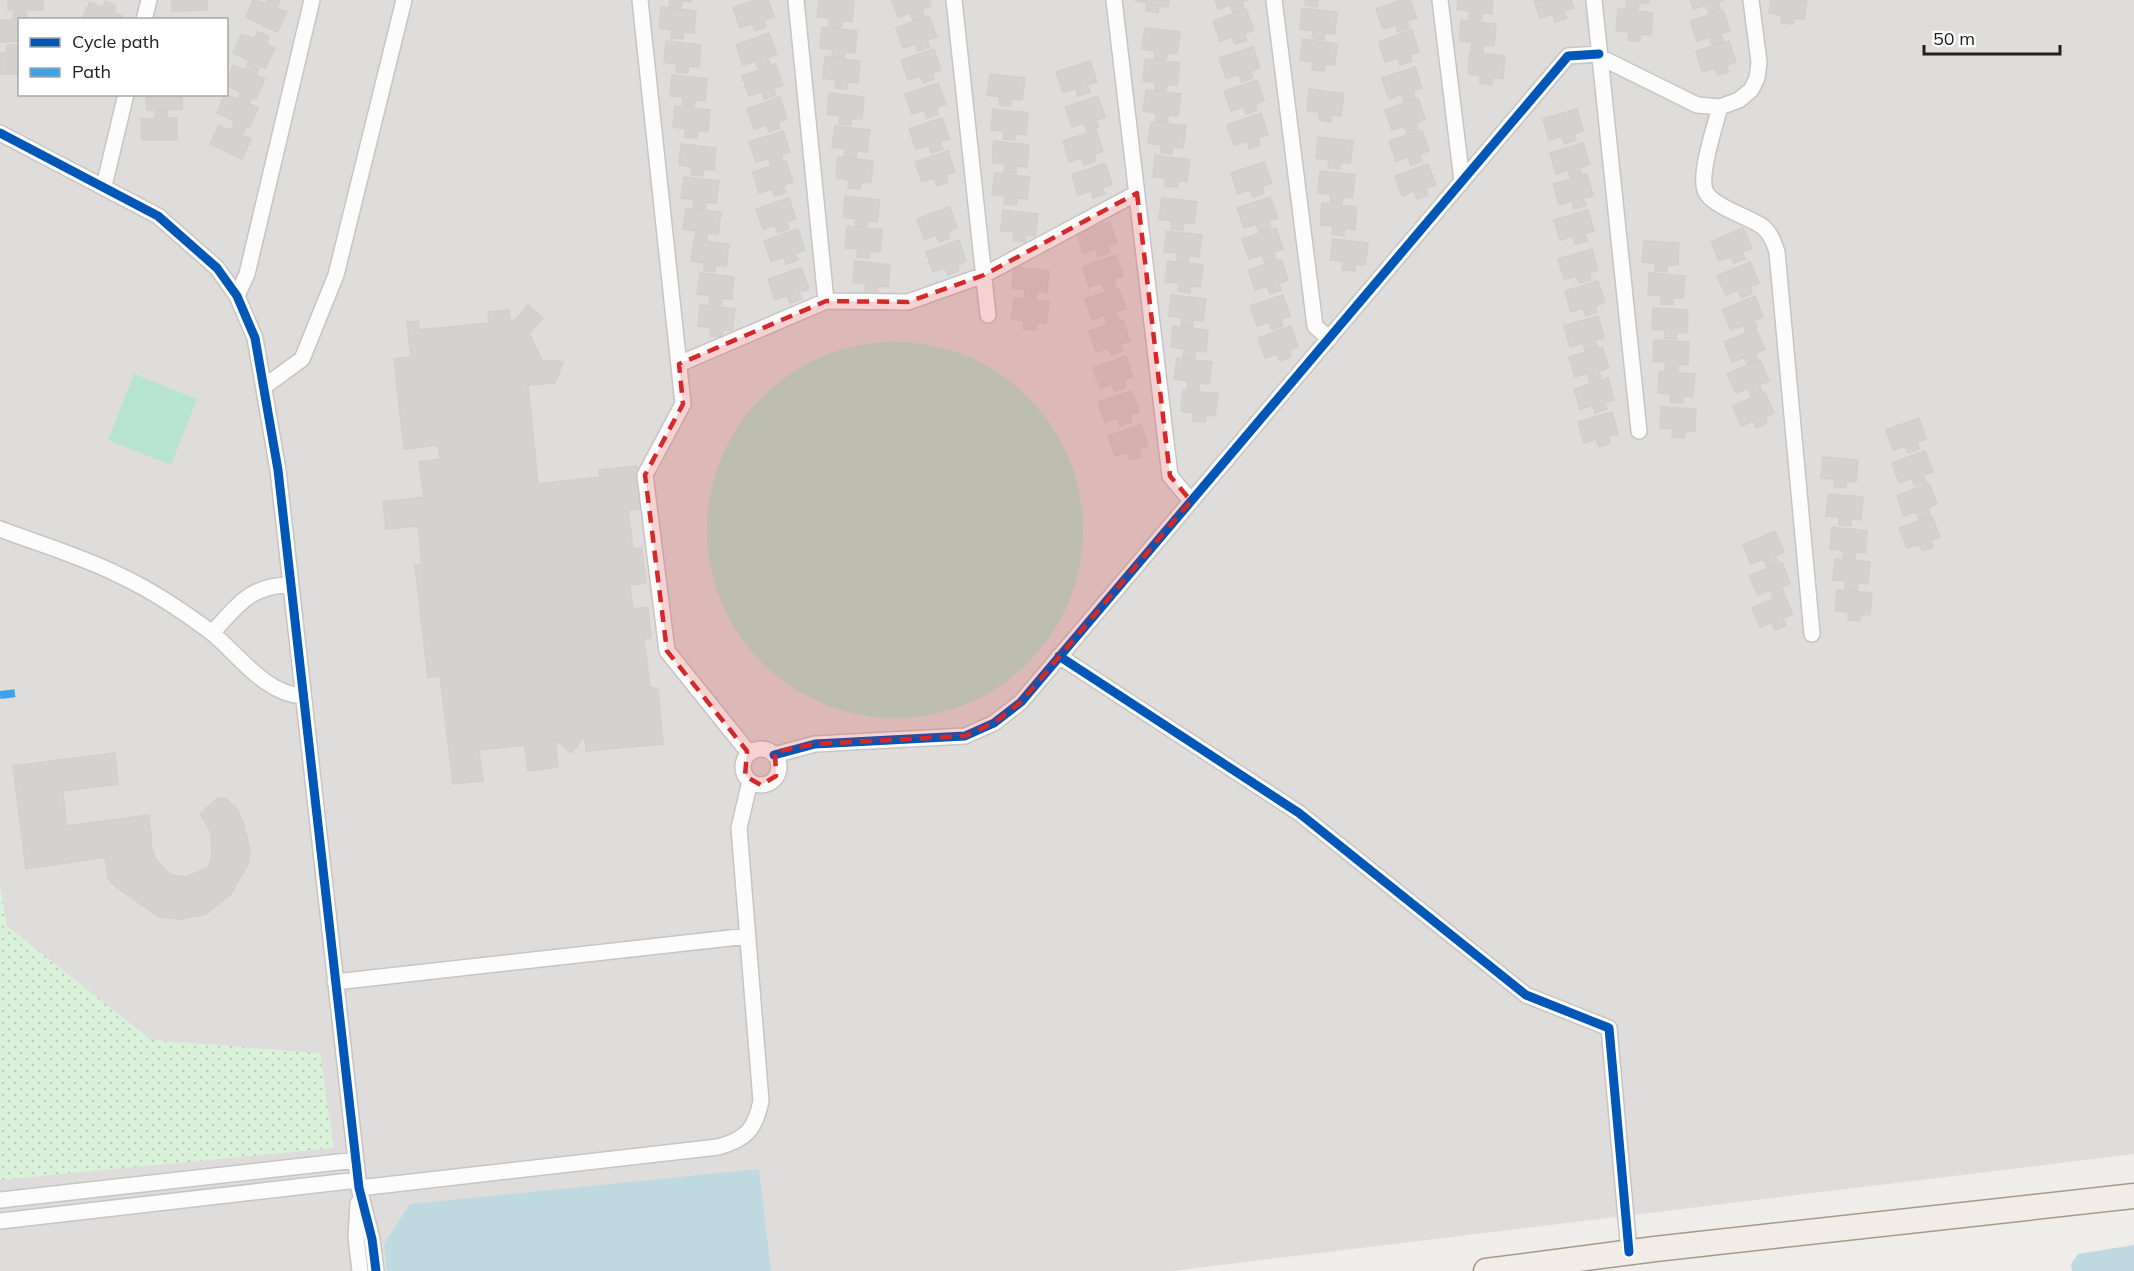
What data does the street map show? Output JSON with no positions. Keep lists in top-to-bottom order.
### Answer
{
  "legend": ["Cycle path", "Path"],
  "scale_bar": "50 m"
}
